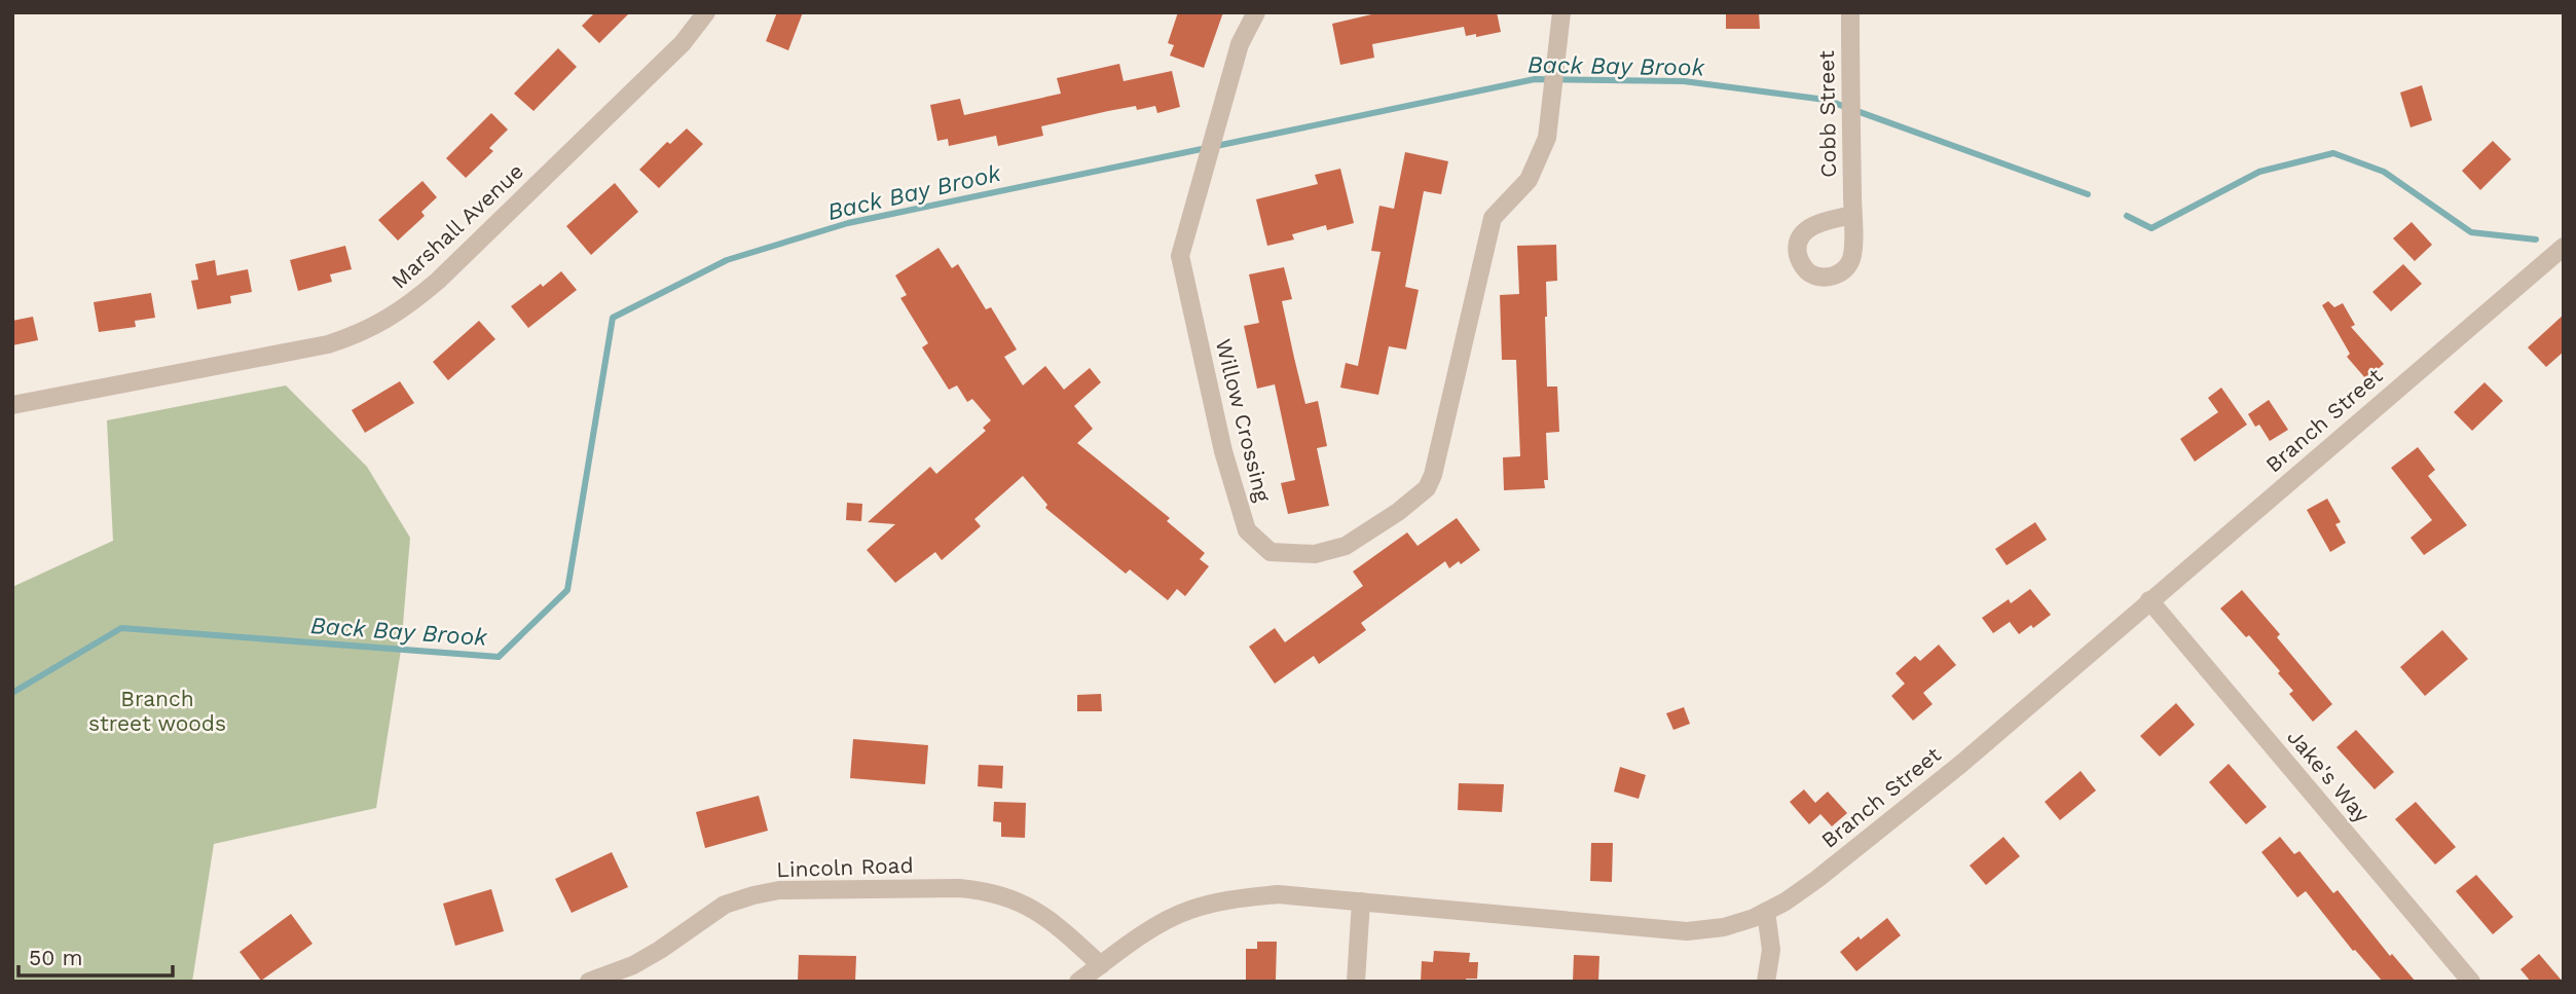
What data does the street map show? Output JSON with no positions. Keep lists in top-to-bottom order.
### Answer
{
  "streets": {
    "street": [
      "Cobb Street",
      "Marshall Avenue",
      "Willow Crossing",
      "Branch Street",
      "Jake's Way",
      "Lincoln Road"
    ]
  },
  "crossings": [
    ["Branch Street", "Jake's Way"],
    ["Branch Street", "Lincoln Road"]
  ],
  "water": ["Back Bay Brook"],
  "parks": ["Branch street woods"],
  "scale_bar": "50 m"
}
